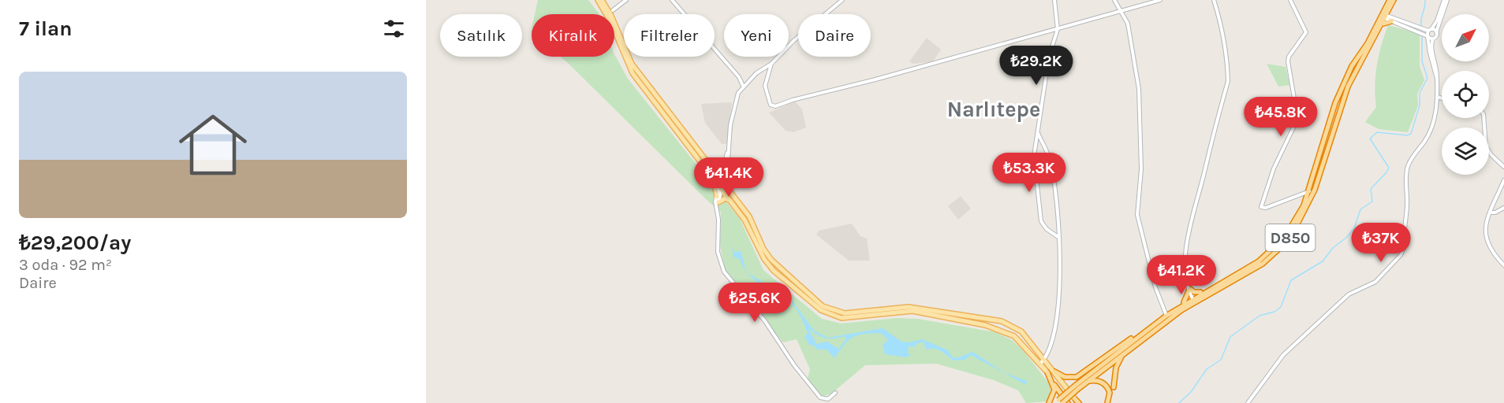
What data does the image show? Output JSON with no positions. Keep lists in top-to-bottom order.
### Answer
{
  "streets": {
    "highway": ["D850"]
  },
  "districts": ["Narlıtepe"],
  "north": "top right",
  "page": {
    "heading": "7 ilan",
    "chip": [
      "Satılık",
      "Kiralık",
      "Filtreler",
      "Yeni",
      "Daire"
    ],
    "price": [
      "₺29.2K",
      "₺45.8K",
      "₺53.3K",
      "₺41.4K",
      "₺37K",
      "₺41.2K",
      "₺25.6K"
    ],
    "list": [
      {
        "name": "₺29,200/ay",
        "note": "3 oda · 92 m² · Daire"
      }
    ]
  }
}
